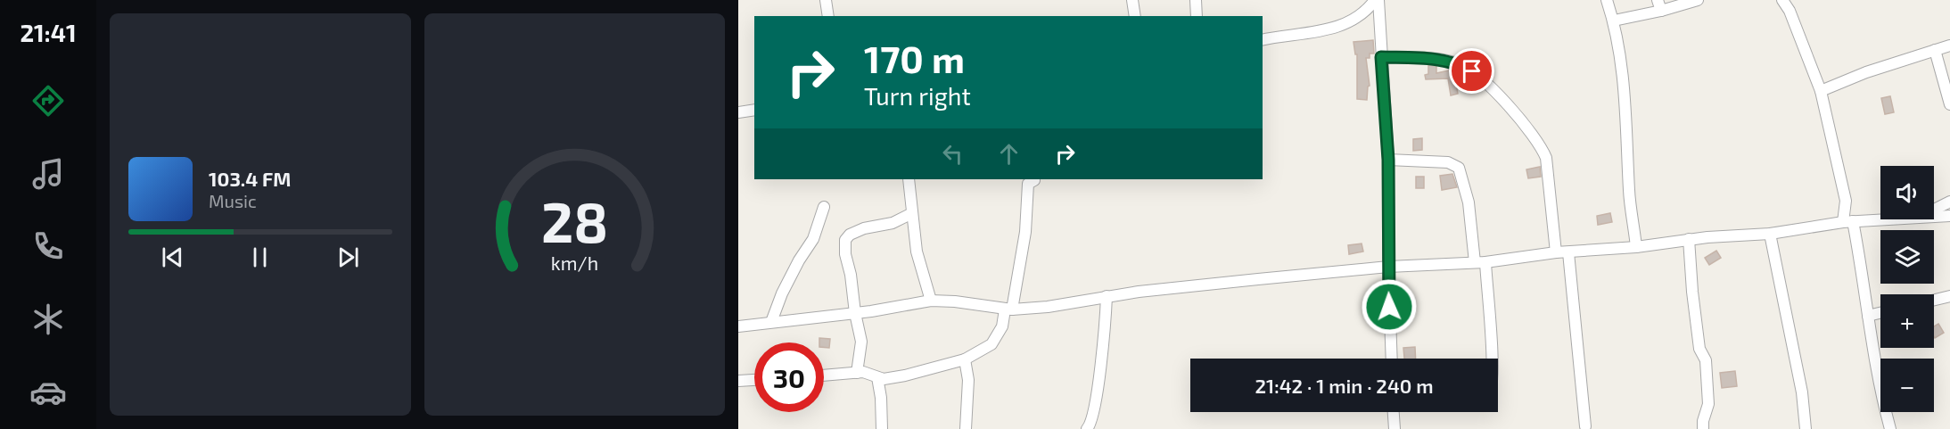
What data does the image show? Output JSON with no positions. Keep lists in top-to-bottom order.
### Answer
{
  "page": {
    "tabs": "21:41",
    "turn": ["170 m", "Turn right"],
    "song": ["103.4 FM", "Music"],
    "map_buttons": ["+", "−"],
    "limit": "30",
    "trip": "21:42 · 1 min · 240 m",
    "gauge": ["28", "km/h"]
  }
}
